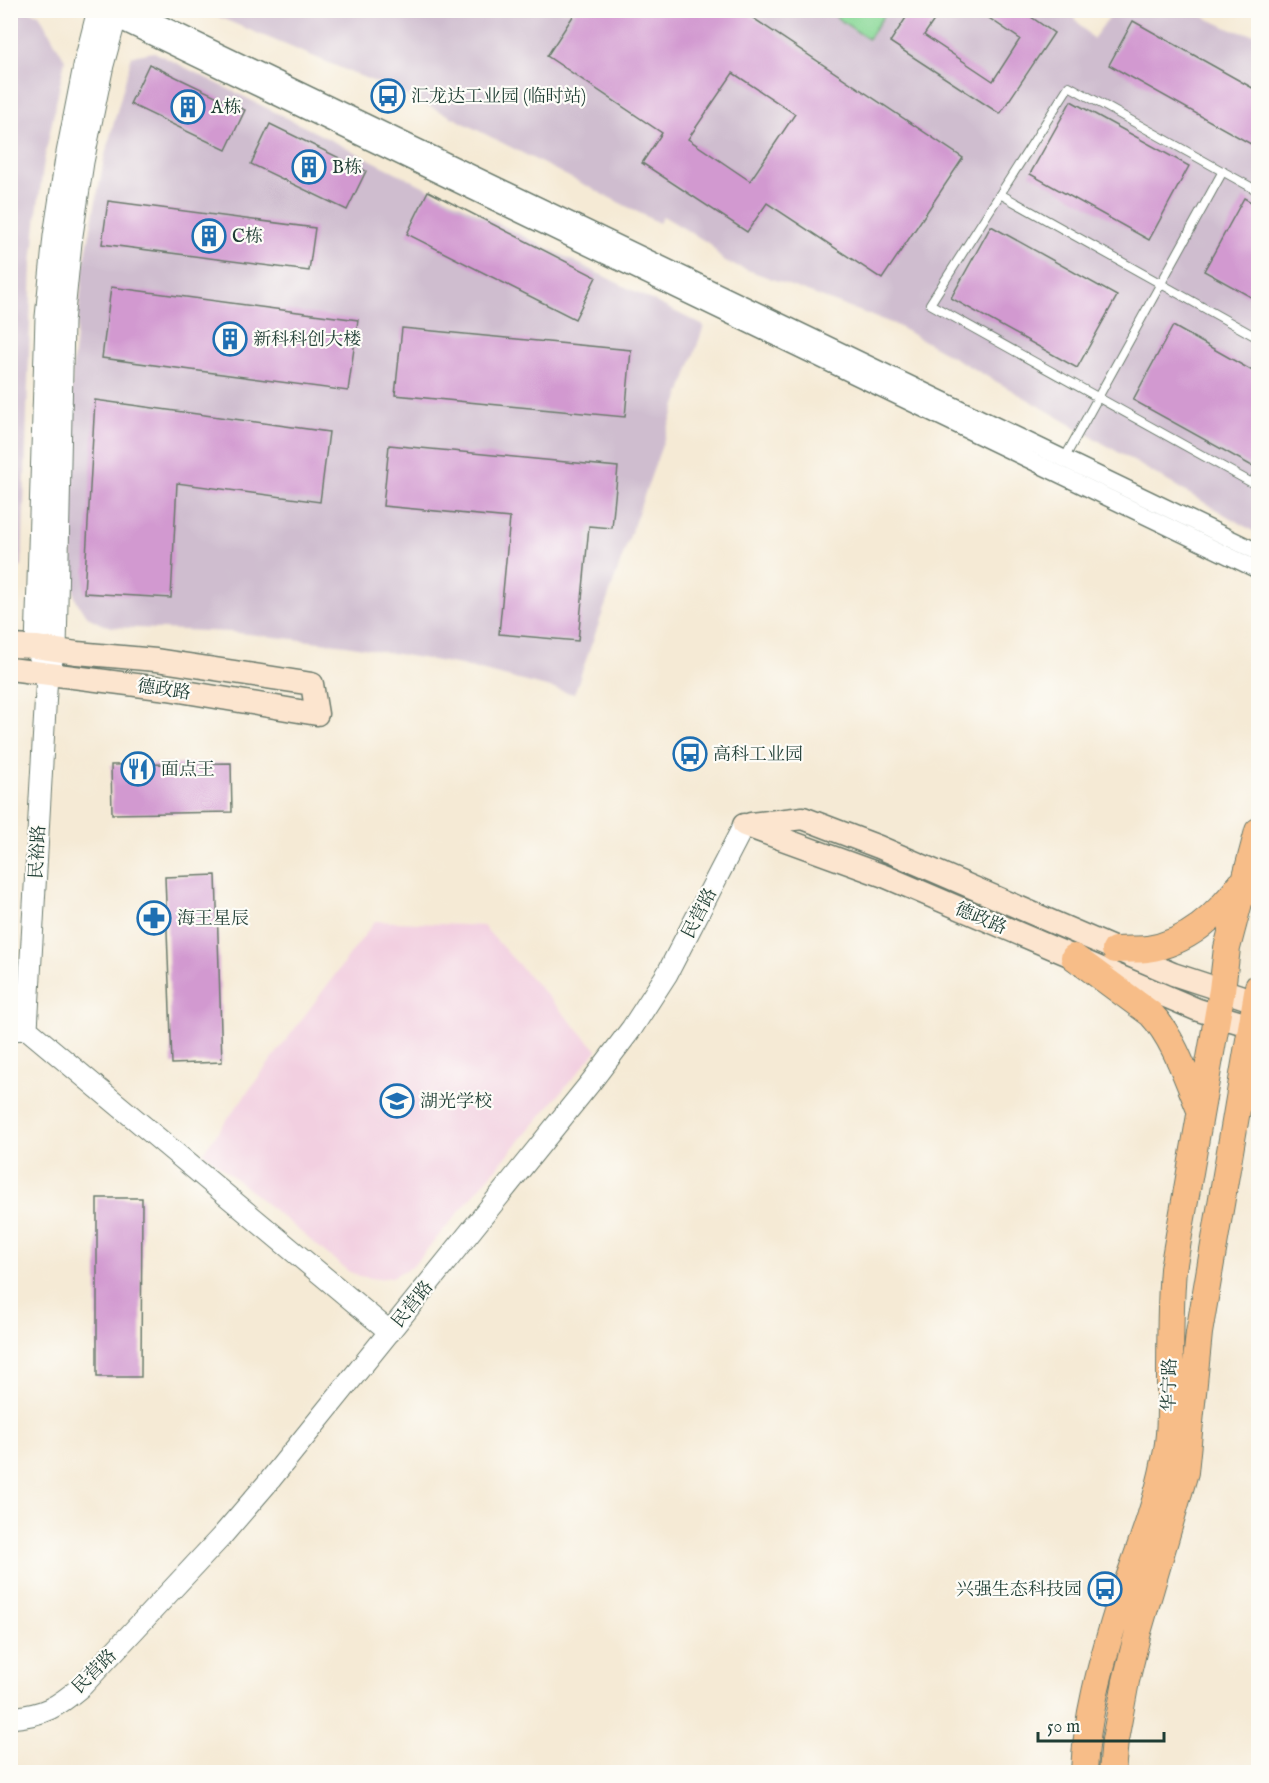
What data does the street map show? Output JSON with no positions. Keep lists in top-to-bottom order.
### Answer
{
  "streets": {
    "main road": ["德政路", "华宁路"],
    "street": ["民裕路", "民营路"]
  },
  "crossings": [
    ["德政路", "民裕路"],
    ["德政路", "民营路"],
    ["德政路", "华宁路"]
  ],
  "places": {
    "bus stop": ["汇龙达工业园 (临时站)", "高科工业园", "兴强生态科技园"],
    "building": [
      "A栋",
      "B栋",
      "C栋",
      "新科科创大楼"
    ],
    "restaurant": ["面点王"],
    "pharmacy": ["海王星辰"],
    "school or university": ["湖光学校"]
  },
  "scale_bar": "50 m"
}
